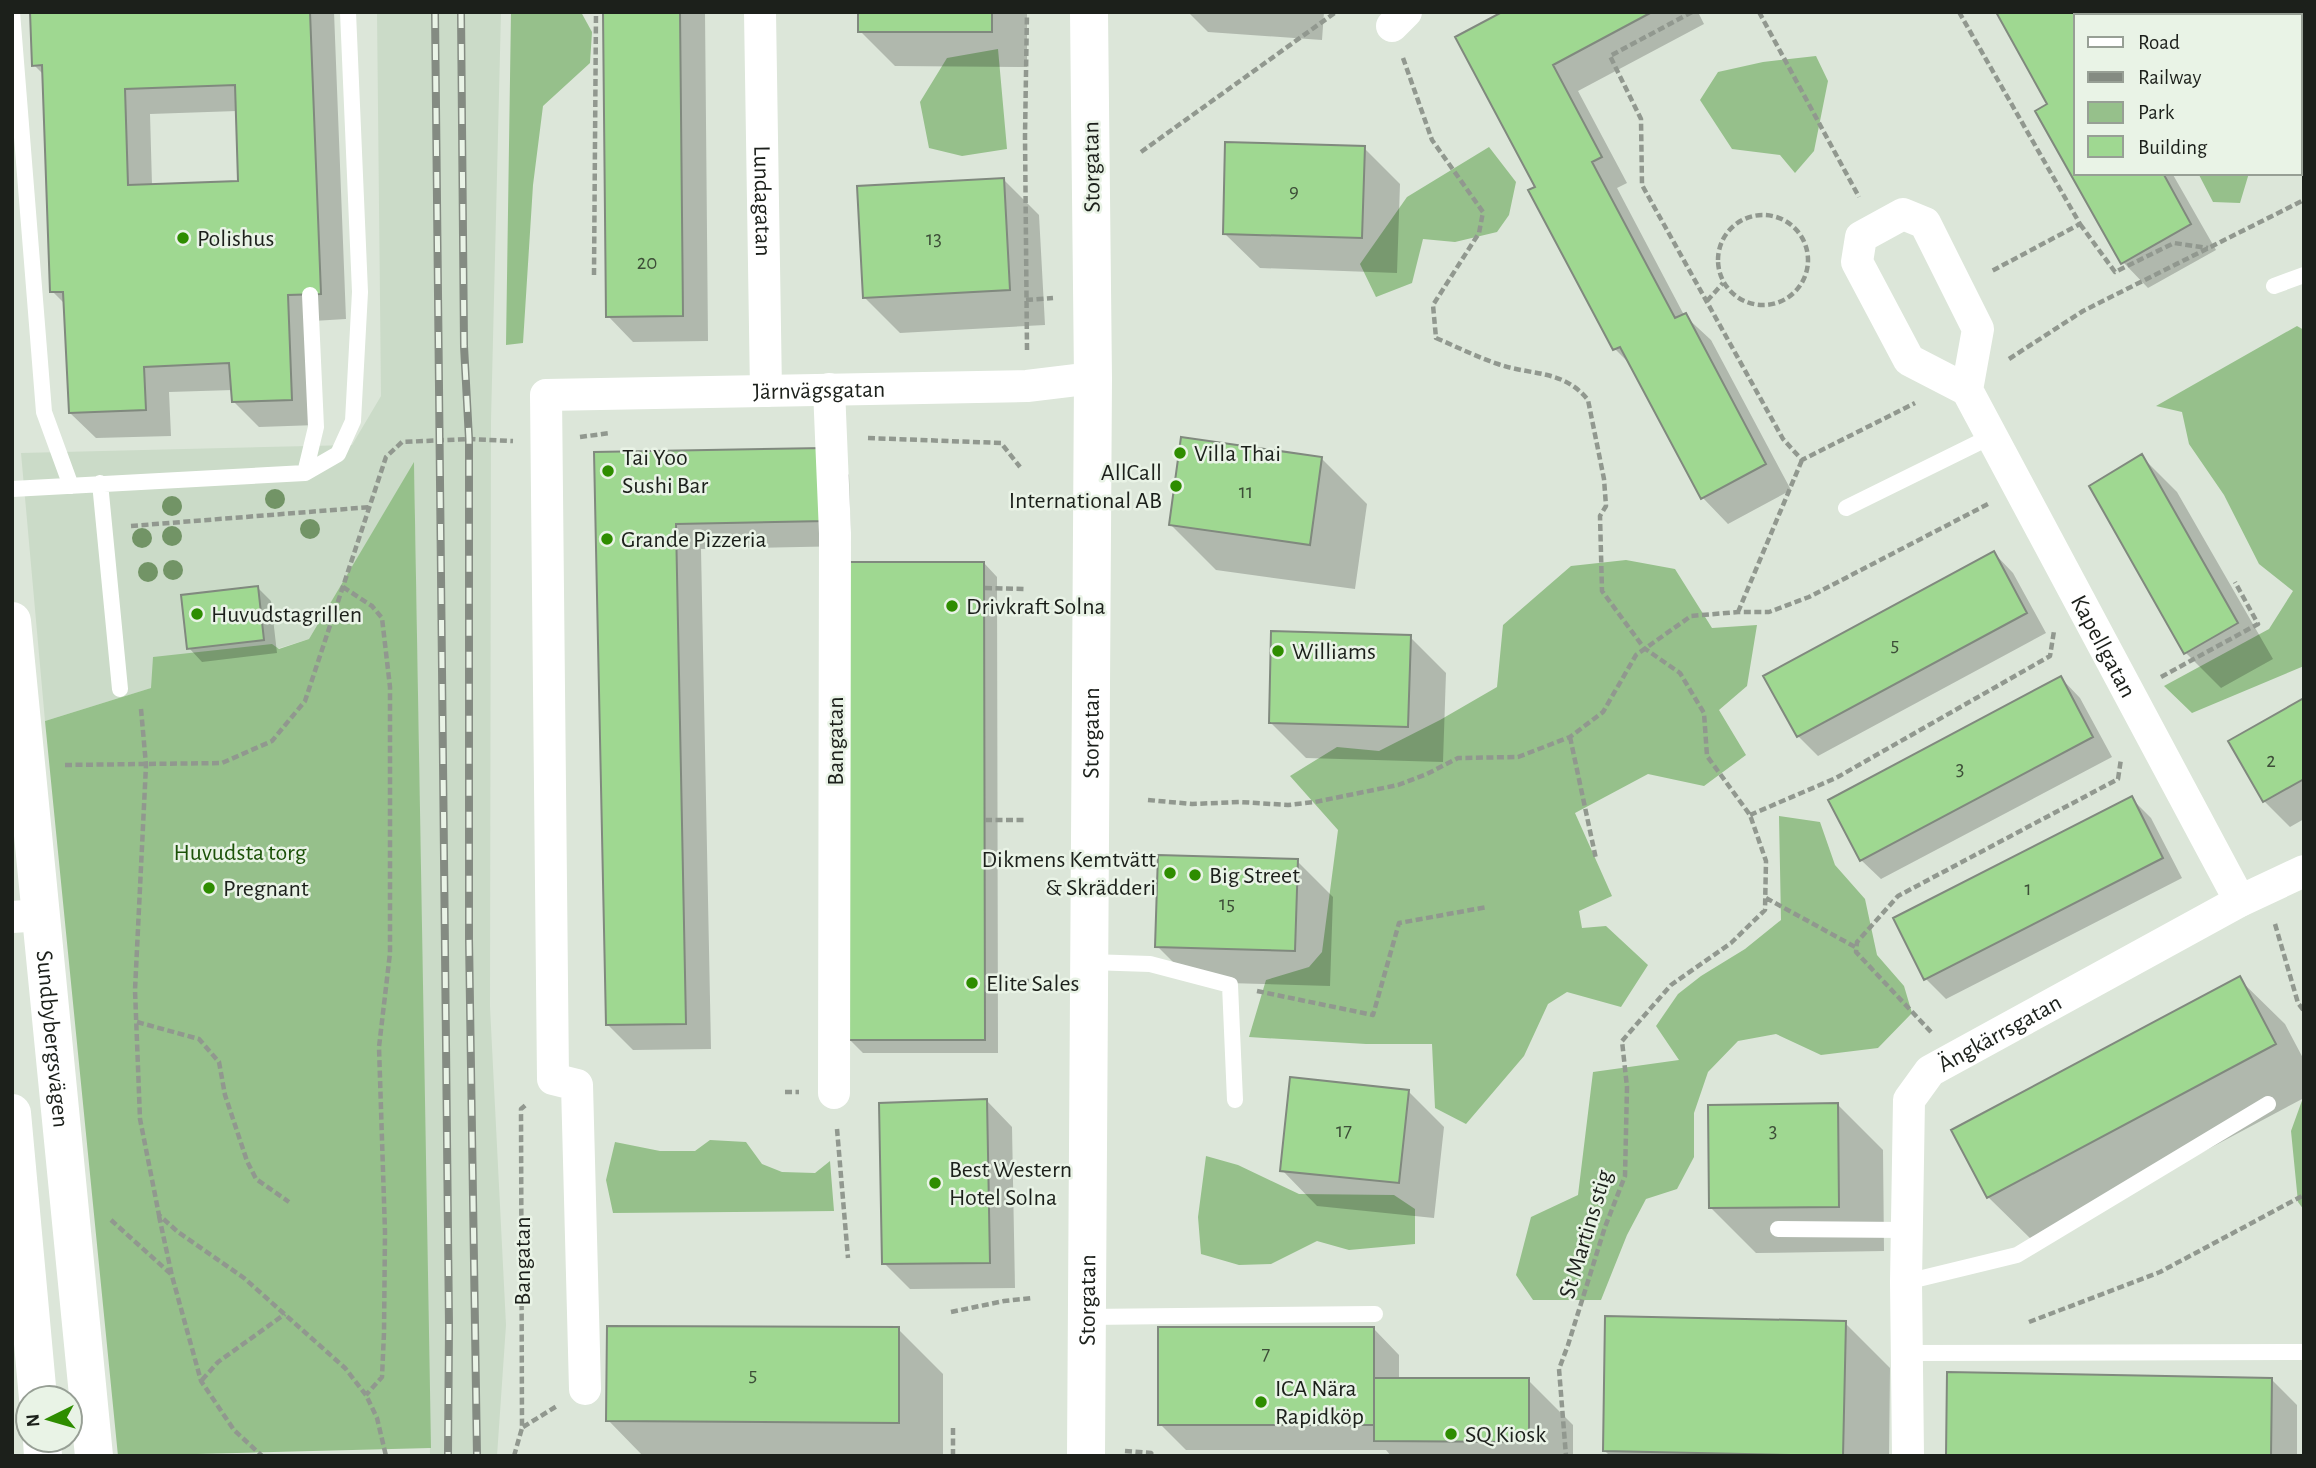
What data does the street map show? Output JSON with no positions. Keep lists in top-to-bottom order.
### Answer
{
  "streets": {
    "street": [
      "Storgatan",
      "Lundagatan",
      "Järnvägsgatan",
      "Kapellgatan",
      "Bangatan",
      "Ängkärrsgatan",
      "Sundbybergsvägen"
    ],
    "path": ["St Martins stig"]
  },
  "crossings": [
    ["Storgatan", "Järnvägsgatan"],
    ["Lundagatan", "Järnvägsgatan"],
    ["Järnvägsgatan", "Bangatan"],
    ["Kapellgatan", "Ängkärrsgatan"]
  ],
  "parks": ["Huvudsta torg"],
  "places": [
    "Polishus",
    "Villa Thai",
    "Tai Yoo Sushi Bar",
    "AllCall International AB",
    "Grande Pizzeria",
    "Drivkraft Solna",
    "Huvudstagrillen",
    "Williams",
    "Dikmens Kemtvätt & Skrädderi",
    "Big Street",
    "Pregnant",
    "Elite Sales",
    "Best Western Hotel Solna",
    "ICA Nära Rapidköp",
    "SQ Kiosk"
  ],
  "house_numbers": [
    "9",
    "13",
    "20",
    "11",
    "5",
    "2",
    "3",
    "1",
    "15",
    "17",
    "3",
    "7",
    "5"
  ],
  "legend": [
    "Road",
    "Railway",
    "Park",
    "Building"
  ],
  "north": "left"
}
